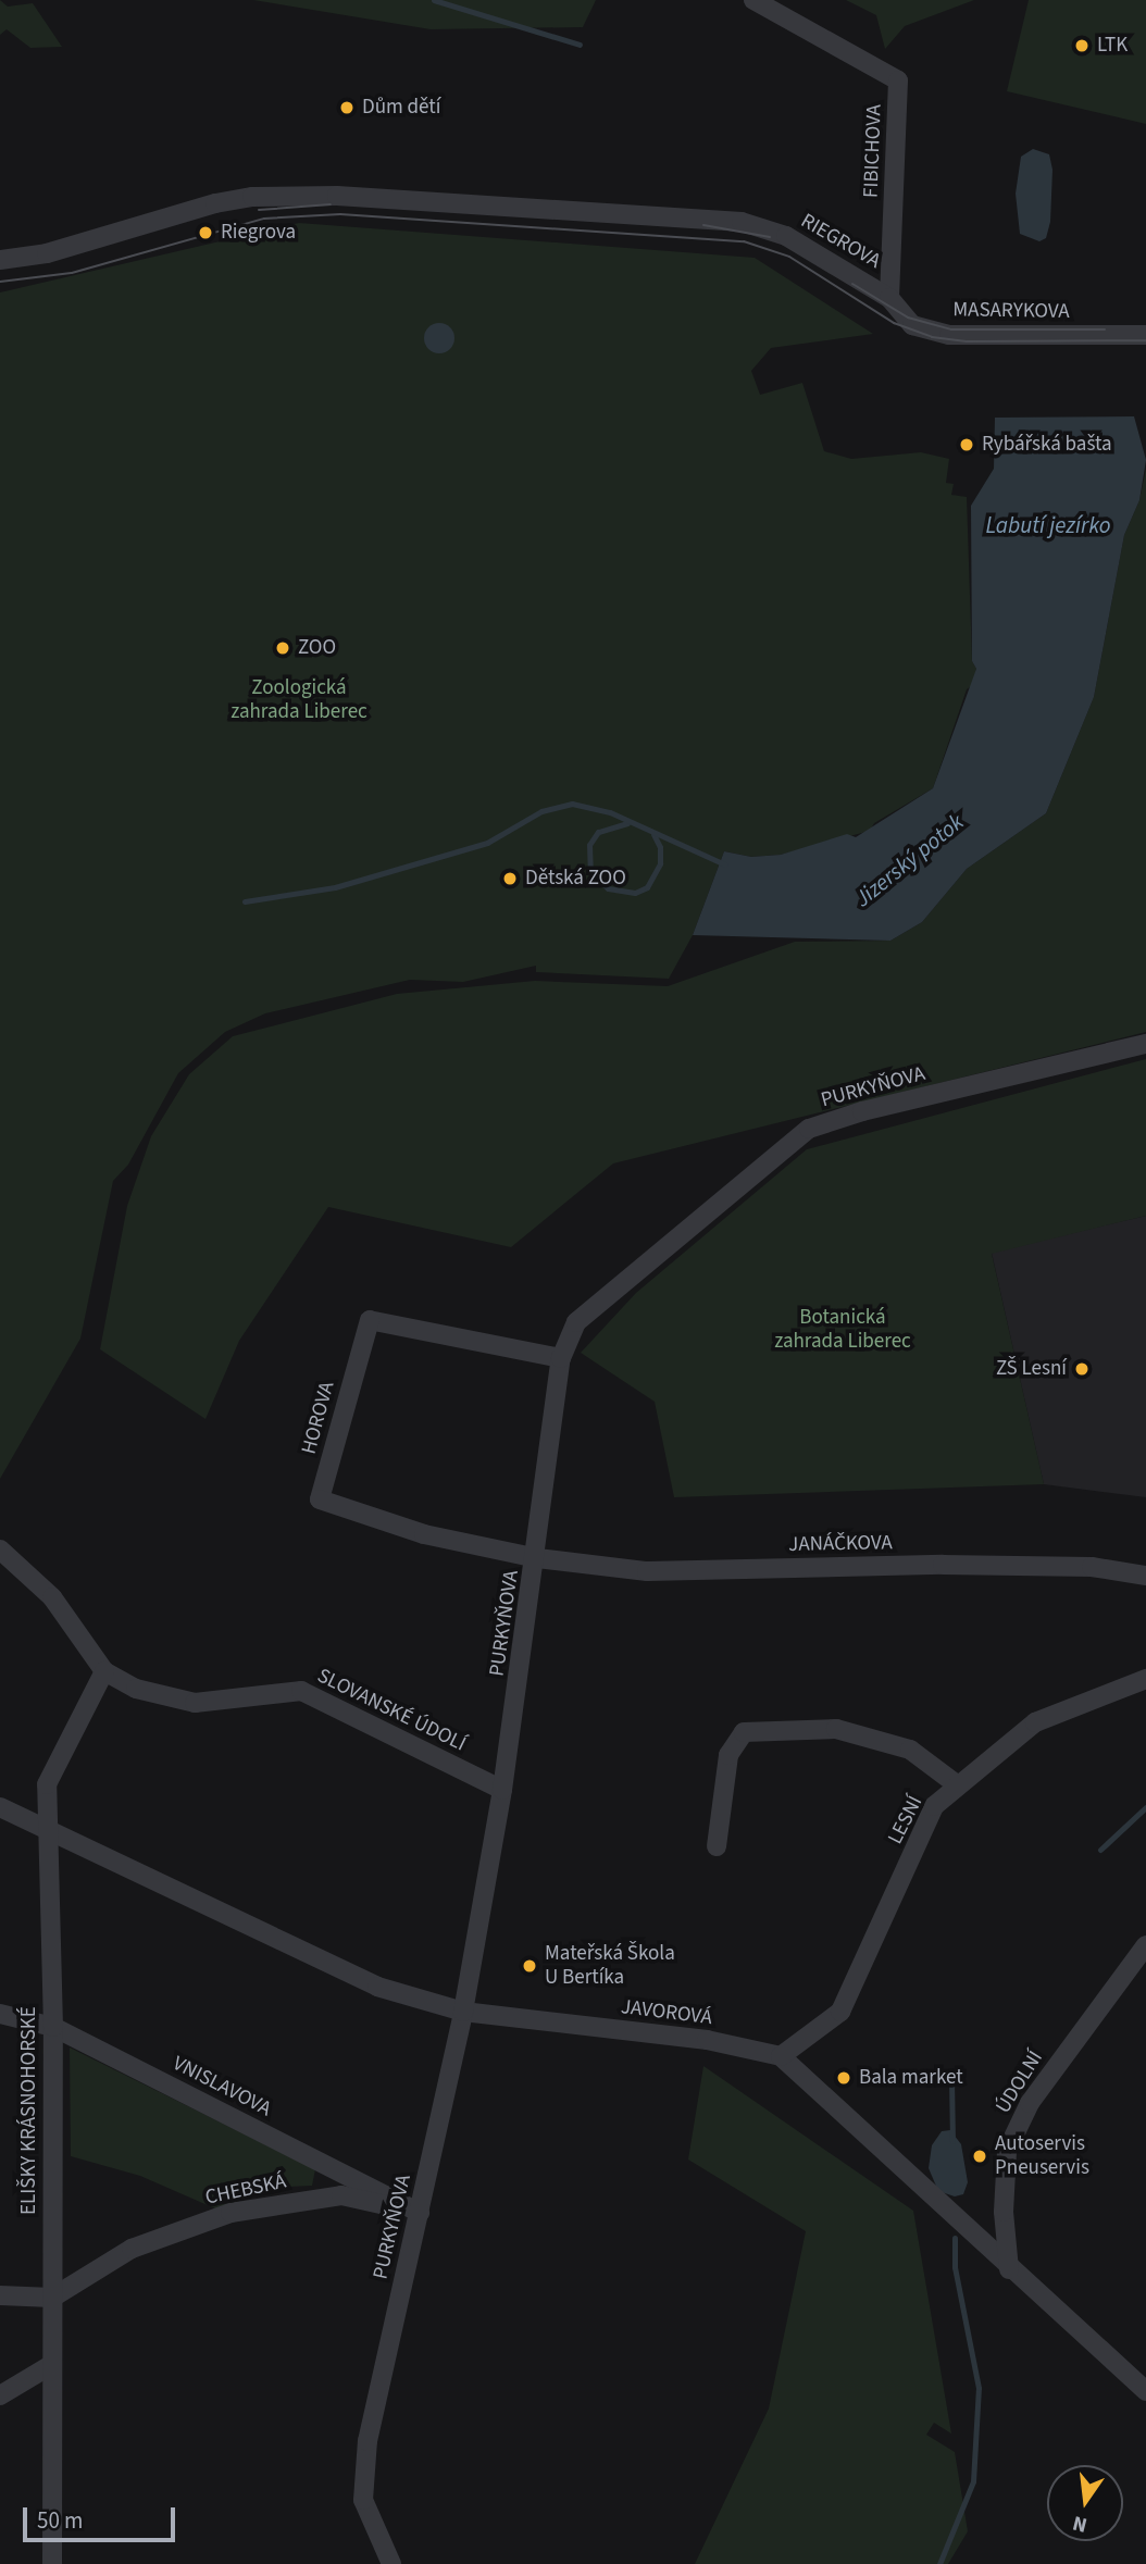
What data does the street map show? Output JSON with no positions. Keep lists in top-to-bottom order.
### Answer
{
  "streets": {
    "street": [
      "FIBICHOVA",
      "RIEGROVA",
      "MASARYKOVA",
      "PURKYŇOVA",
      "HOROVA",
      "JANÁČKOVA",
      "SLOVANSKÉ ÚDOLÍ",
      "LESNÍ",
      "JAVOROVÁ",
      "ÚDOLNÍ",
      "VNISLAVOVA",
      "ELIŠKY KRÁSNOHORSKÉ",
      "CHEBSKÁ"
    ]
  },
  "crossings": [
    ["FIBICHOVA", "RIEGROVA"],
    ["FIBICHOVA", "MASARYKOVA"],
    ["RIEGROVA", "MASARYKOVA"],
    ["PURKYŇOVA", "HOROVA"],
    ["PURKYŇOVA", "JANÁČKOVA"],
    ["PURKYŇOVA", "SLOVANSKÉ ÚDOLÍ"],
    ["PURKYŇOVA", "JAVOROVÁ"],
    ["PURKYŇOVA", "VNISLAVOVA"],
    ["PURKYŇOVA", "CHEBSKÁ"],
    ["HOROVA", "JANÁČKOVA"],
    ["SLOVANSKÉ ÚDOLÍ", "ELIŠKY KRÁSNOHORSKÉ"],
    ["LESNÍ", "JAVOROVÁ"],
    ["JAVOROVÁ", "ELIŠKY KRÁSNOHORSKÉ"],
    ["VNISLAVOVA", "ELIŠKY KRÁSNOHORSKÉ"],
    ["VNISLAVOVA", "CHEBSKÁ"],
    ["ELIŠKY KRÁSNOHORSKÉ", "CHEBSKÁ"]
  ],
  "water": ["Labutí jezírko", "Jizerský potok"],
  "parks": ["Zoologická zahrada Liberec", "Botanická zahrada Liberec"],
  "places": [
    "LTK",
    "Dům dětí",
    "Riegrova",
    "Rybářská bašta",
    "ZOO",
    "Dětská ZOO",
    "ZŠ Lesní",
    "Mateřská Škola U Bertíka",
    "Bala market",
    "Autoservis Pneuservis"
  ],
  "scale_bar": "50 m",
  "north": "bottom"
}
